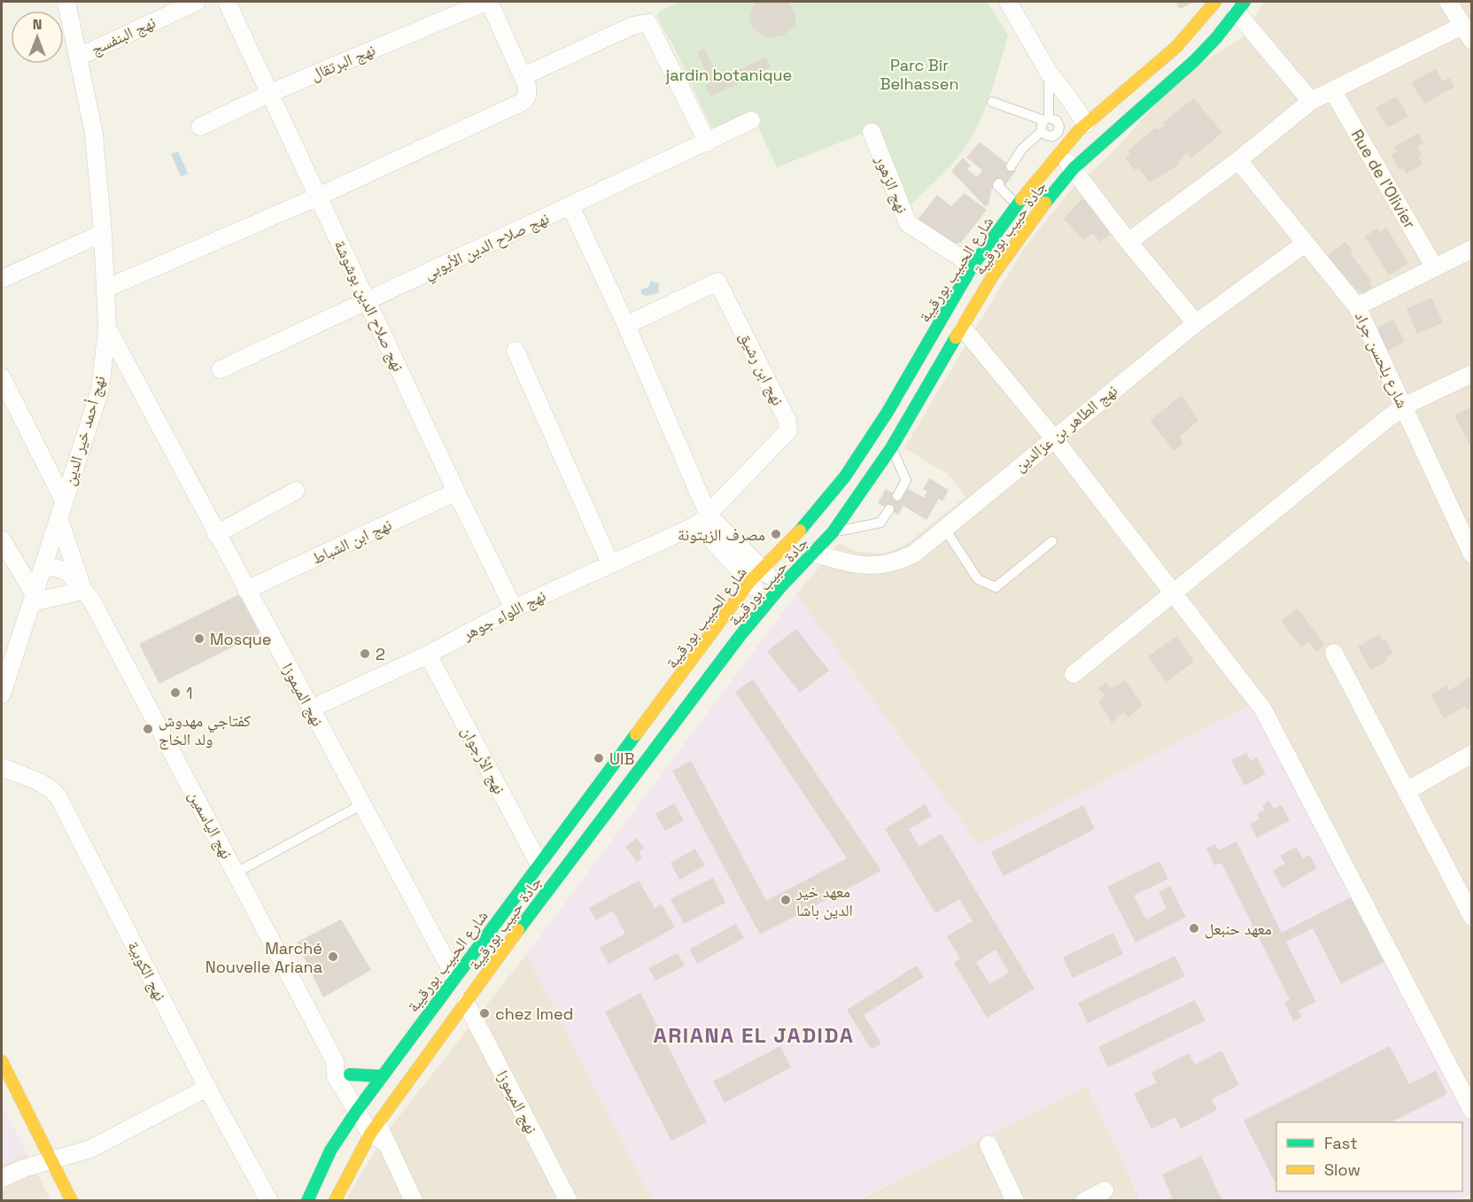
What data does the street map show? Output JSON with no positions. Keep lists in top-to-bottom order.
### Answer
{
  "streets": {
    "main road": ["جادة حبيب بورقيبة", "شارع الحبيب بورقيبة"],
    "street": [
      "نهج البنفسج",
      "نهج البرتقال",
      "Rue de l'Olivier",
      "نهج الزهور",
      "نهج صلاح الدين الأيوبي",
      "نهج صلاح الدين بوشوشة",
      "شارع بلحسن جراد",
      "نهج ابن رشيق",
      "نهج الطاهر بن عزالدين",
      "نهج أحمد خير الدين",
      "نهج ابن الشباط",
      "نهج اللواء جوهر",
      "نهج الميموزا",
      "نهج الأرجوان",
      "نهج الياسمين",
      "نهج الكوبية"
    ]
  },
  "crossings": [
    ["نهج البنفسج", "نهج أحمد خير الدين"],
    ["نهج البرتقال", "نهج صلاح الدين بوشوشة"],
    ["نهج الزهور", "شارع الحبيب بورقيبة"],
    ["جادة حبيب بورقيبة", "نهج الطاهر بن عزالدين"],
    ["جادة حبيب بورقيبة", "نهج الميموزا"],
    ["جادة حبيب بورقيبة", "نهج الياسمين"],
    ["نهج صلاح الدين الأيوبي", "نهج صلاح الدين بوشوشة"],
    ["شارع الحبيب بورقيبة", "نهج الميموزا"],
    ["شارع الحبيب بورقيبة", "نهج الأرجوان"],
    ["شارع الحبيب بورقيبة", "نهج الياسمين"],
    ["نهج صلاح الدين بوشوشة", "نهج ابن الشباط"],
    ["نهج صلاح الدين بوشوشة", "نهج اللواء جوهر"],
    ["شارع بلحسن جراد", "نهج الطاهر بن عزالدين"],
    ["نهج ابن رشيق", "نهج اللواء جوهر"],
    ["نهج أحمد خير الدين", "نهج الميموزا"],
    ["نهج أحمد خير الدين", "نهج الياسمين"],
    ["نهج ابن الشباط", "نهج الميموزا"],
    ["نهج اللواء جوهر", "نهج الميموزا"],
    ["نهج اللواء جوهر", "نهج الأرجوان"]
  ],
  "districts": ["ARIANA EL JADIDA"],
  "parks": ["Parc Bir Belhassen", "jardin botanique"],
  "places": [
    "مصرف الزيتونة",
    "Mosque",
    "2",
    "1",
    "كفتاجي مهدوش ولد الخاج",
    "UIB",
    "معهد خير الدين باشا",
    "معهد حنبعل",
    "Marché Nouvelle Ariana",
    "chez Imed"
  ],
  "legend": ["Fast", "Slow"],
  "north": "top"
}
